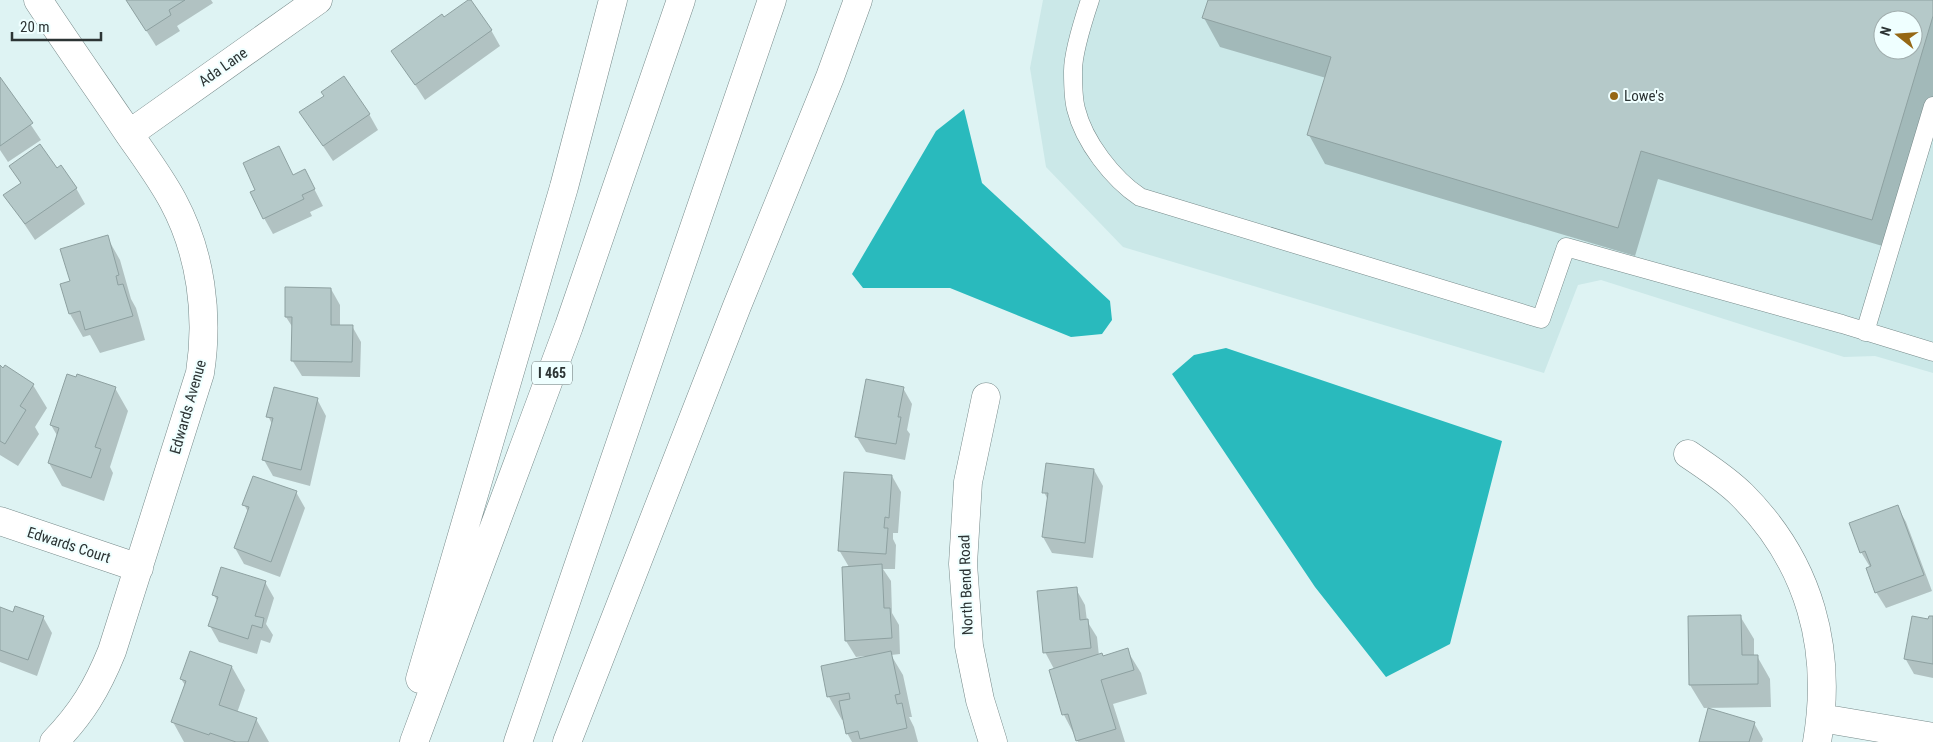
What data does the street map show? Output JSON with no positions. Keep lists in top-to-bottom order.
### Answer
{
  "streets": {
    "main road": [
      "Ada Lane",
      "I 465",
      "Edwards Avenue",
      "Edwards Court",
      "North Bend Road"
    ]
  },
  "crossings": [
    ["Ada Lane", "Edwards Avenue"],
    ["Edwards Avenue", "Edwards Court"]
  ],
  "places": ["Lowe's"],
  "scale_bar": "20 m",
  "north": "left"
}
